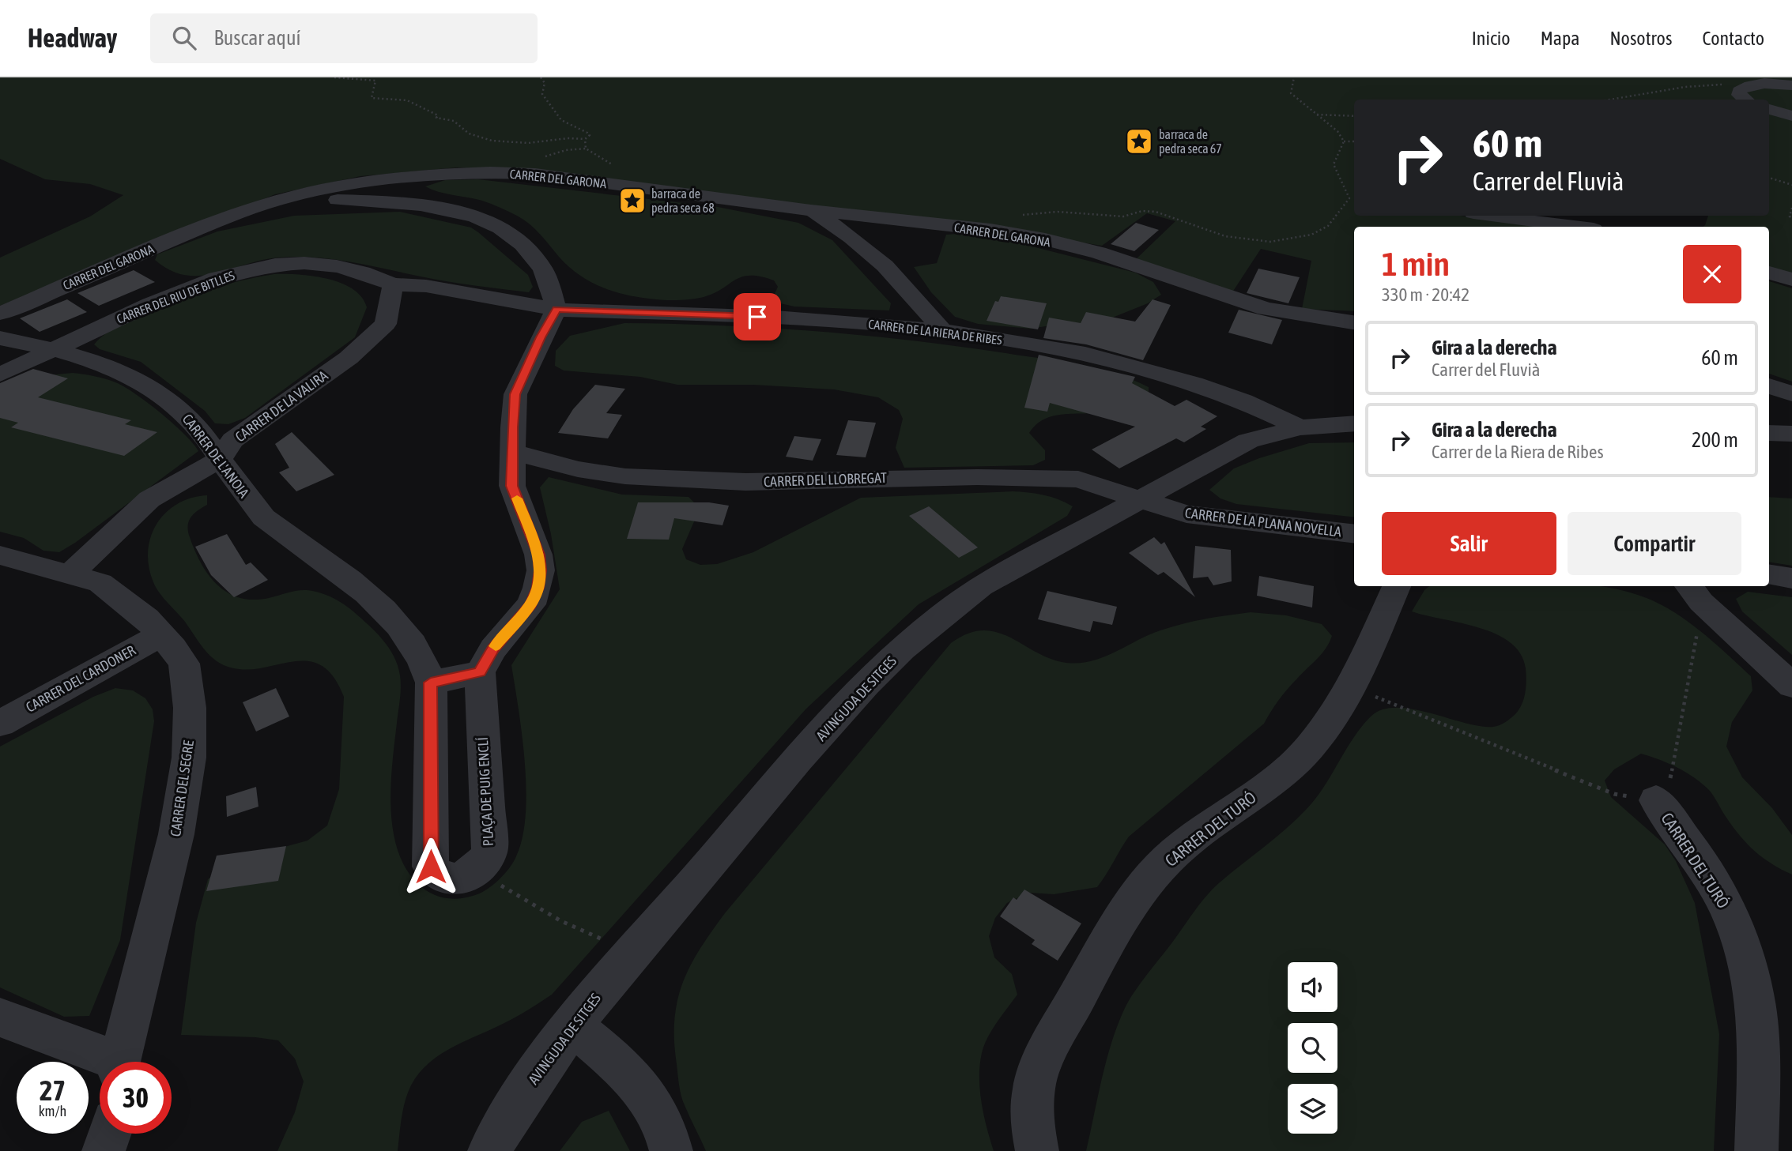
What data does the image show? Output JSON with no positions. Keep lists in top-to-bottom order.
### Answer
{
  "streets": {
    "street": [
      "CARRER DEL GARONA",
      "CARRER DEL RIU DE BITLLES",
      "CARRER DE LA RIERA DE RIBES",
      "CARRER DE LA VALIRA",
      "CARRER DE L'ANOIA",
      "CARRER DEL LLOBREGAT",
      "CARRER DE LA PLANA NOVELLA",
      "CARRER DEL CARDONER",
      "AVINGUDA DE SITGES",
      "CARRER DEL SEGRE",
      "PLAÇA DE PUIG ENCLÍ",
      "CARRER DEL TURÓ"
    ]
  },
  "crossings": [
    ["CARRER DEL RIU DE BITLLES", "CARRER DE LA RIERA DE RIBES"],
    ["CARRER DEL RIU DE BITLLES", "CARRER DE LA VALIRA"],
    ["CARRER DEL RIU DE BITLLES", "CARRER DE L'ANOIA"],
    ["CARRER DE LA RIERA DE RIBES", "AVINGUDA DE SITGES"],
    ["CARRER DE LA VALIRA", "CARRER DE L'ANOIA"],
    ["CARRER DE LA VALIRA", "CARRER DEL SEGRE"],
    ["CARRER DE L'ANOIA", "PLAÇA DE PUIG ENCLÍ"],
    ["CARRER DEL LLOBREGAT", "CARRER DE LA PLANA NOVELLA"],
    ["CARRER DEL LLOBREGAT", "AVINGUDA DE SITGES"],
    ["CARRER DE LA PLANA NOVELLA", "AVINGUDA DE SITGES"],
    ["CARRER DEL CARDONER", "CARRER DEL SEGRE"]
  ],
  "places": {
    "place": ["barraca de pedra seca 67", "barraca de pedra seca 68"]
  },
  "page": {
    "header": "Headway",
    "search": "Buscar aquí",
    "nav": [
      "Inicio",
      "Mapa",
      "Nosotros",
      "Contacto"
    ],
    "turn": ["60 m", "Carrer del Fluvià"],
    "heading": ["1 min", "330 m · 20:42"],
    "list": [
      {
        "name": "Gira a la derecha",
        "note": "Carrer del Fluvià",
        "value": "60 m"
      },
      {
        "name": "Gira a la derecha",
        "note": "Carrer de la Riera de Ribes",
        "value": "200 m"
      }
    ],
    "buttons": ["Salir", "Compartir"],
    "speed": "27 km/h",
    "limit": "30"
  }
}
